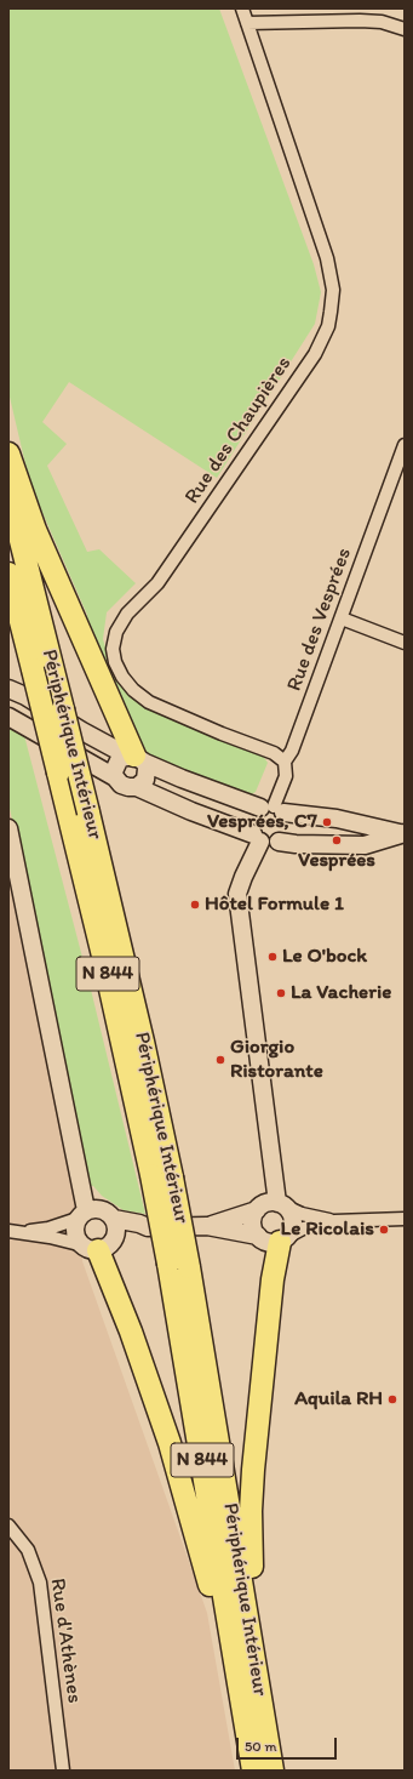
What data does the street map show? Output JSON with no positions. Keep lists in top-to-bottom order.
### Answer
{
  "streets": {
    "highway": ["Périphérique Intérieur", "N 844"],
    "street": ["Rue des Chaupières", "Rue des Vesprées", "Rue d'Athènes"]
  },
  "crossings": [
    ["Rue des Chaupières", "Rue des Vesprées"],
    ["Périphérique Intérieur", "N 844"]
  ],
  "places": [
    "Vesprées, C7",
    "Vesprées",
    "Hôtel Formule 1",
    "Le O'bock",
    "La Vacherie",
    "Giorgio Ristorante",
    "Le Ricolais",
    "Aquila RH"
  ],
  "scale_bar": "50 m"
}
